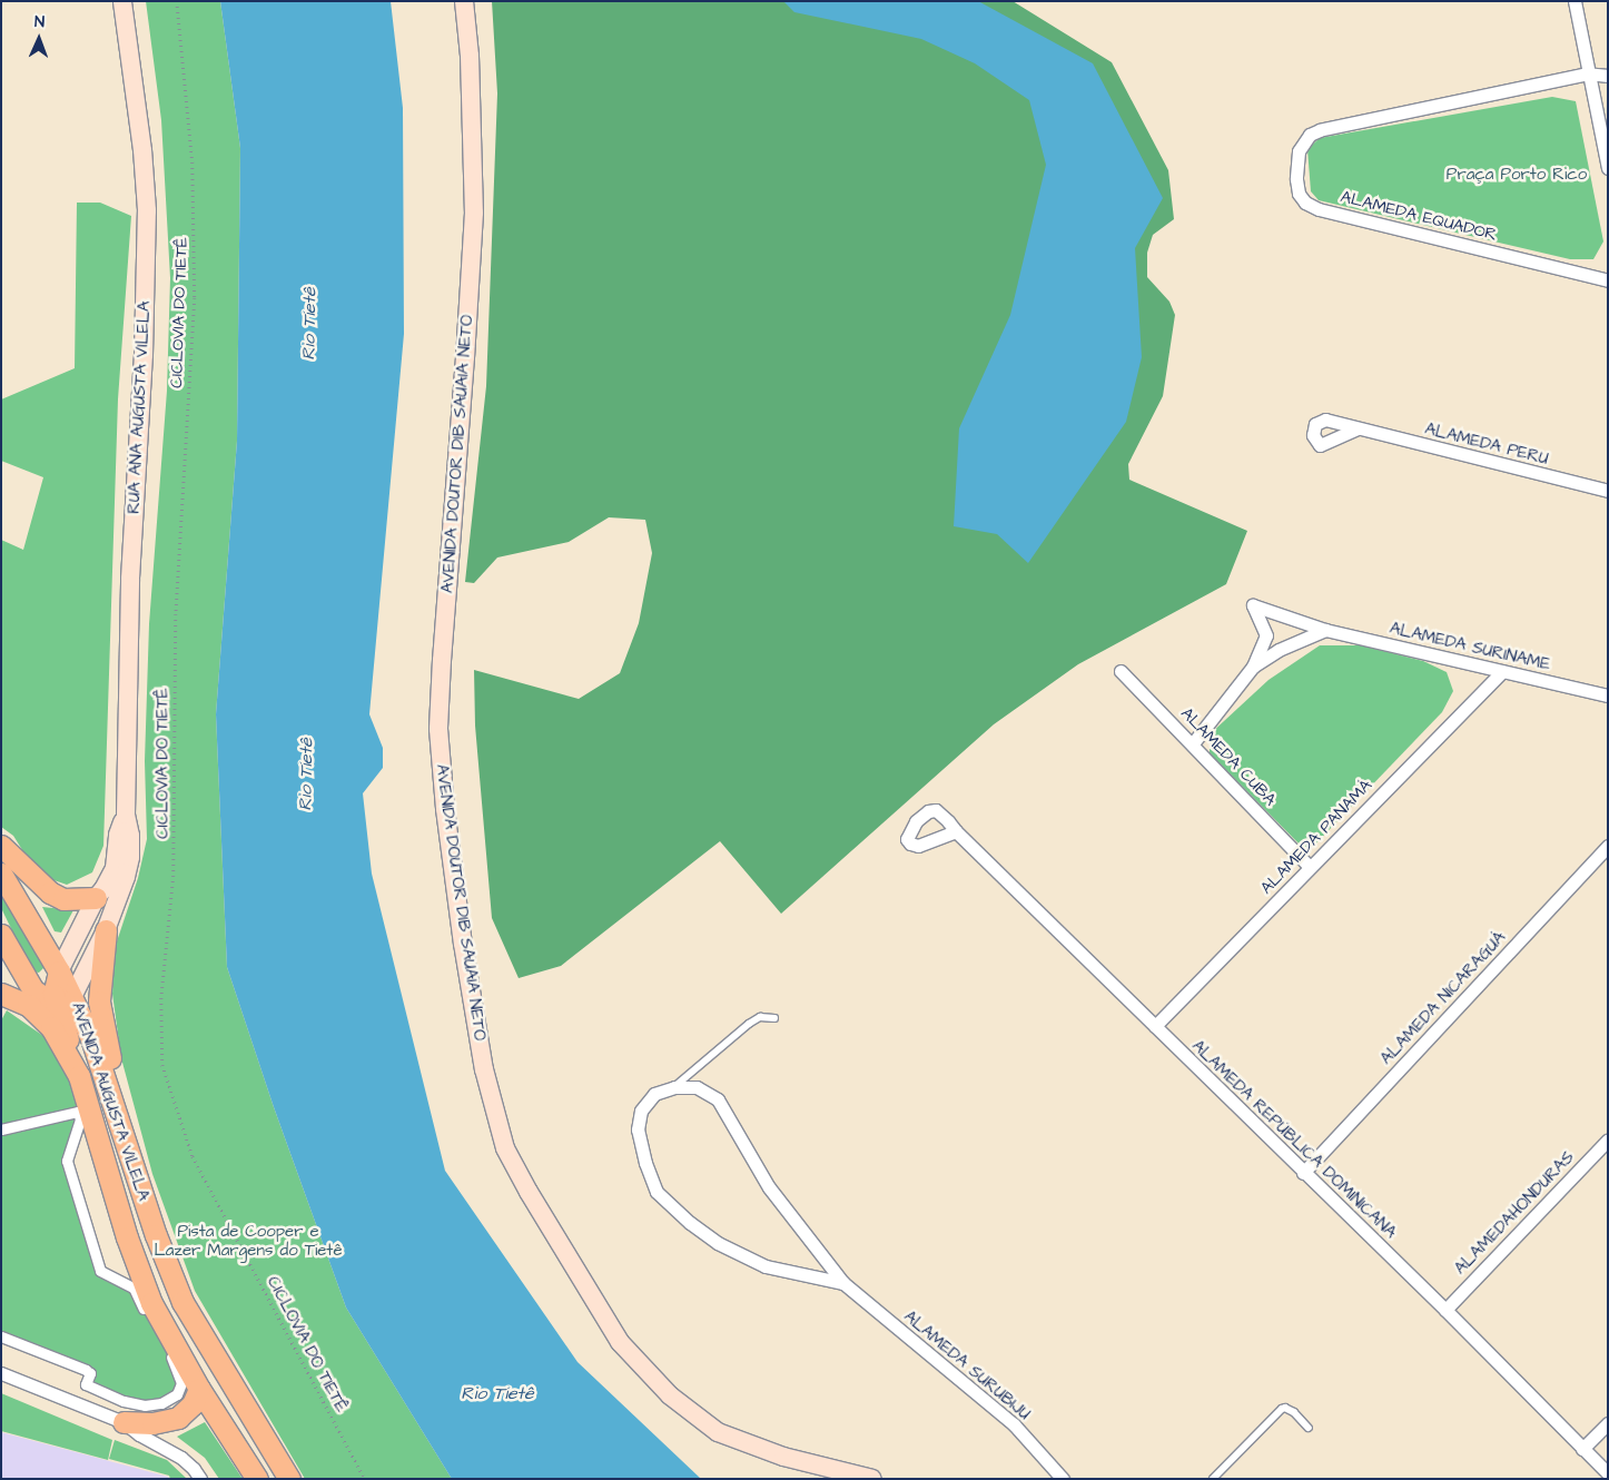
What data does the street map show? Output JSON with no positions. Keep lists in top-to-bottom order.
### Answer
{
  "streets": {
    "main road": ["RUA ANA AUGUSTA VILELA", "AVENIDA DOUTOR DIB SAUAIA NETO", "AVENIDA AUGUSTA VILELA"],
    "street": [
      "ALAMEDA EQUADOR",
      "ALAMEDA PERU",
      "ALAMEDA SURINAME",
      "ALAMEDA CUBA",
      "ALAMEDA PANAMÁ",
      "ALAMEDA NICARAGUÁ",
      "ALAMEDA REPÚBLICA DOMINICANA",
      "ALAMEDAHONDURAS",
      "ALAMEDA SURUBIJU"
    ],
    "path": ["CICLOVIA DO TIETÊ"]
  },
  "crossings": [
    ["RUA ANA AUGUSTA VILELA", "AVENIDA AUGUSTA VILELA"],
    ["ALAMEDA SURINAME", "ALAMEDA PANAMÁ"],
    ["ALAMEDA CUBA", "ALAMEDA PANAMÁ"],
    ["ALAMEDA PANAMÁ", "ALAMEDA REPÚBLICA DOMINICANA"],
    ["ALAMEDA NICARAGUÁ", "ALAMEDA REPÚBLICA DOMINICANA"],
    ["ALAMEDA REPÚBLICA DOMINICANA", "ALAMEDAHONDURAS"]
  ],
  "water": ["Rio Tietê"],
  "parks": ["Praça Porto Rico", "Pista de Cooper e Lazer Margens do Tietê"],
  "north": "top"
}
